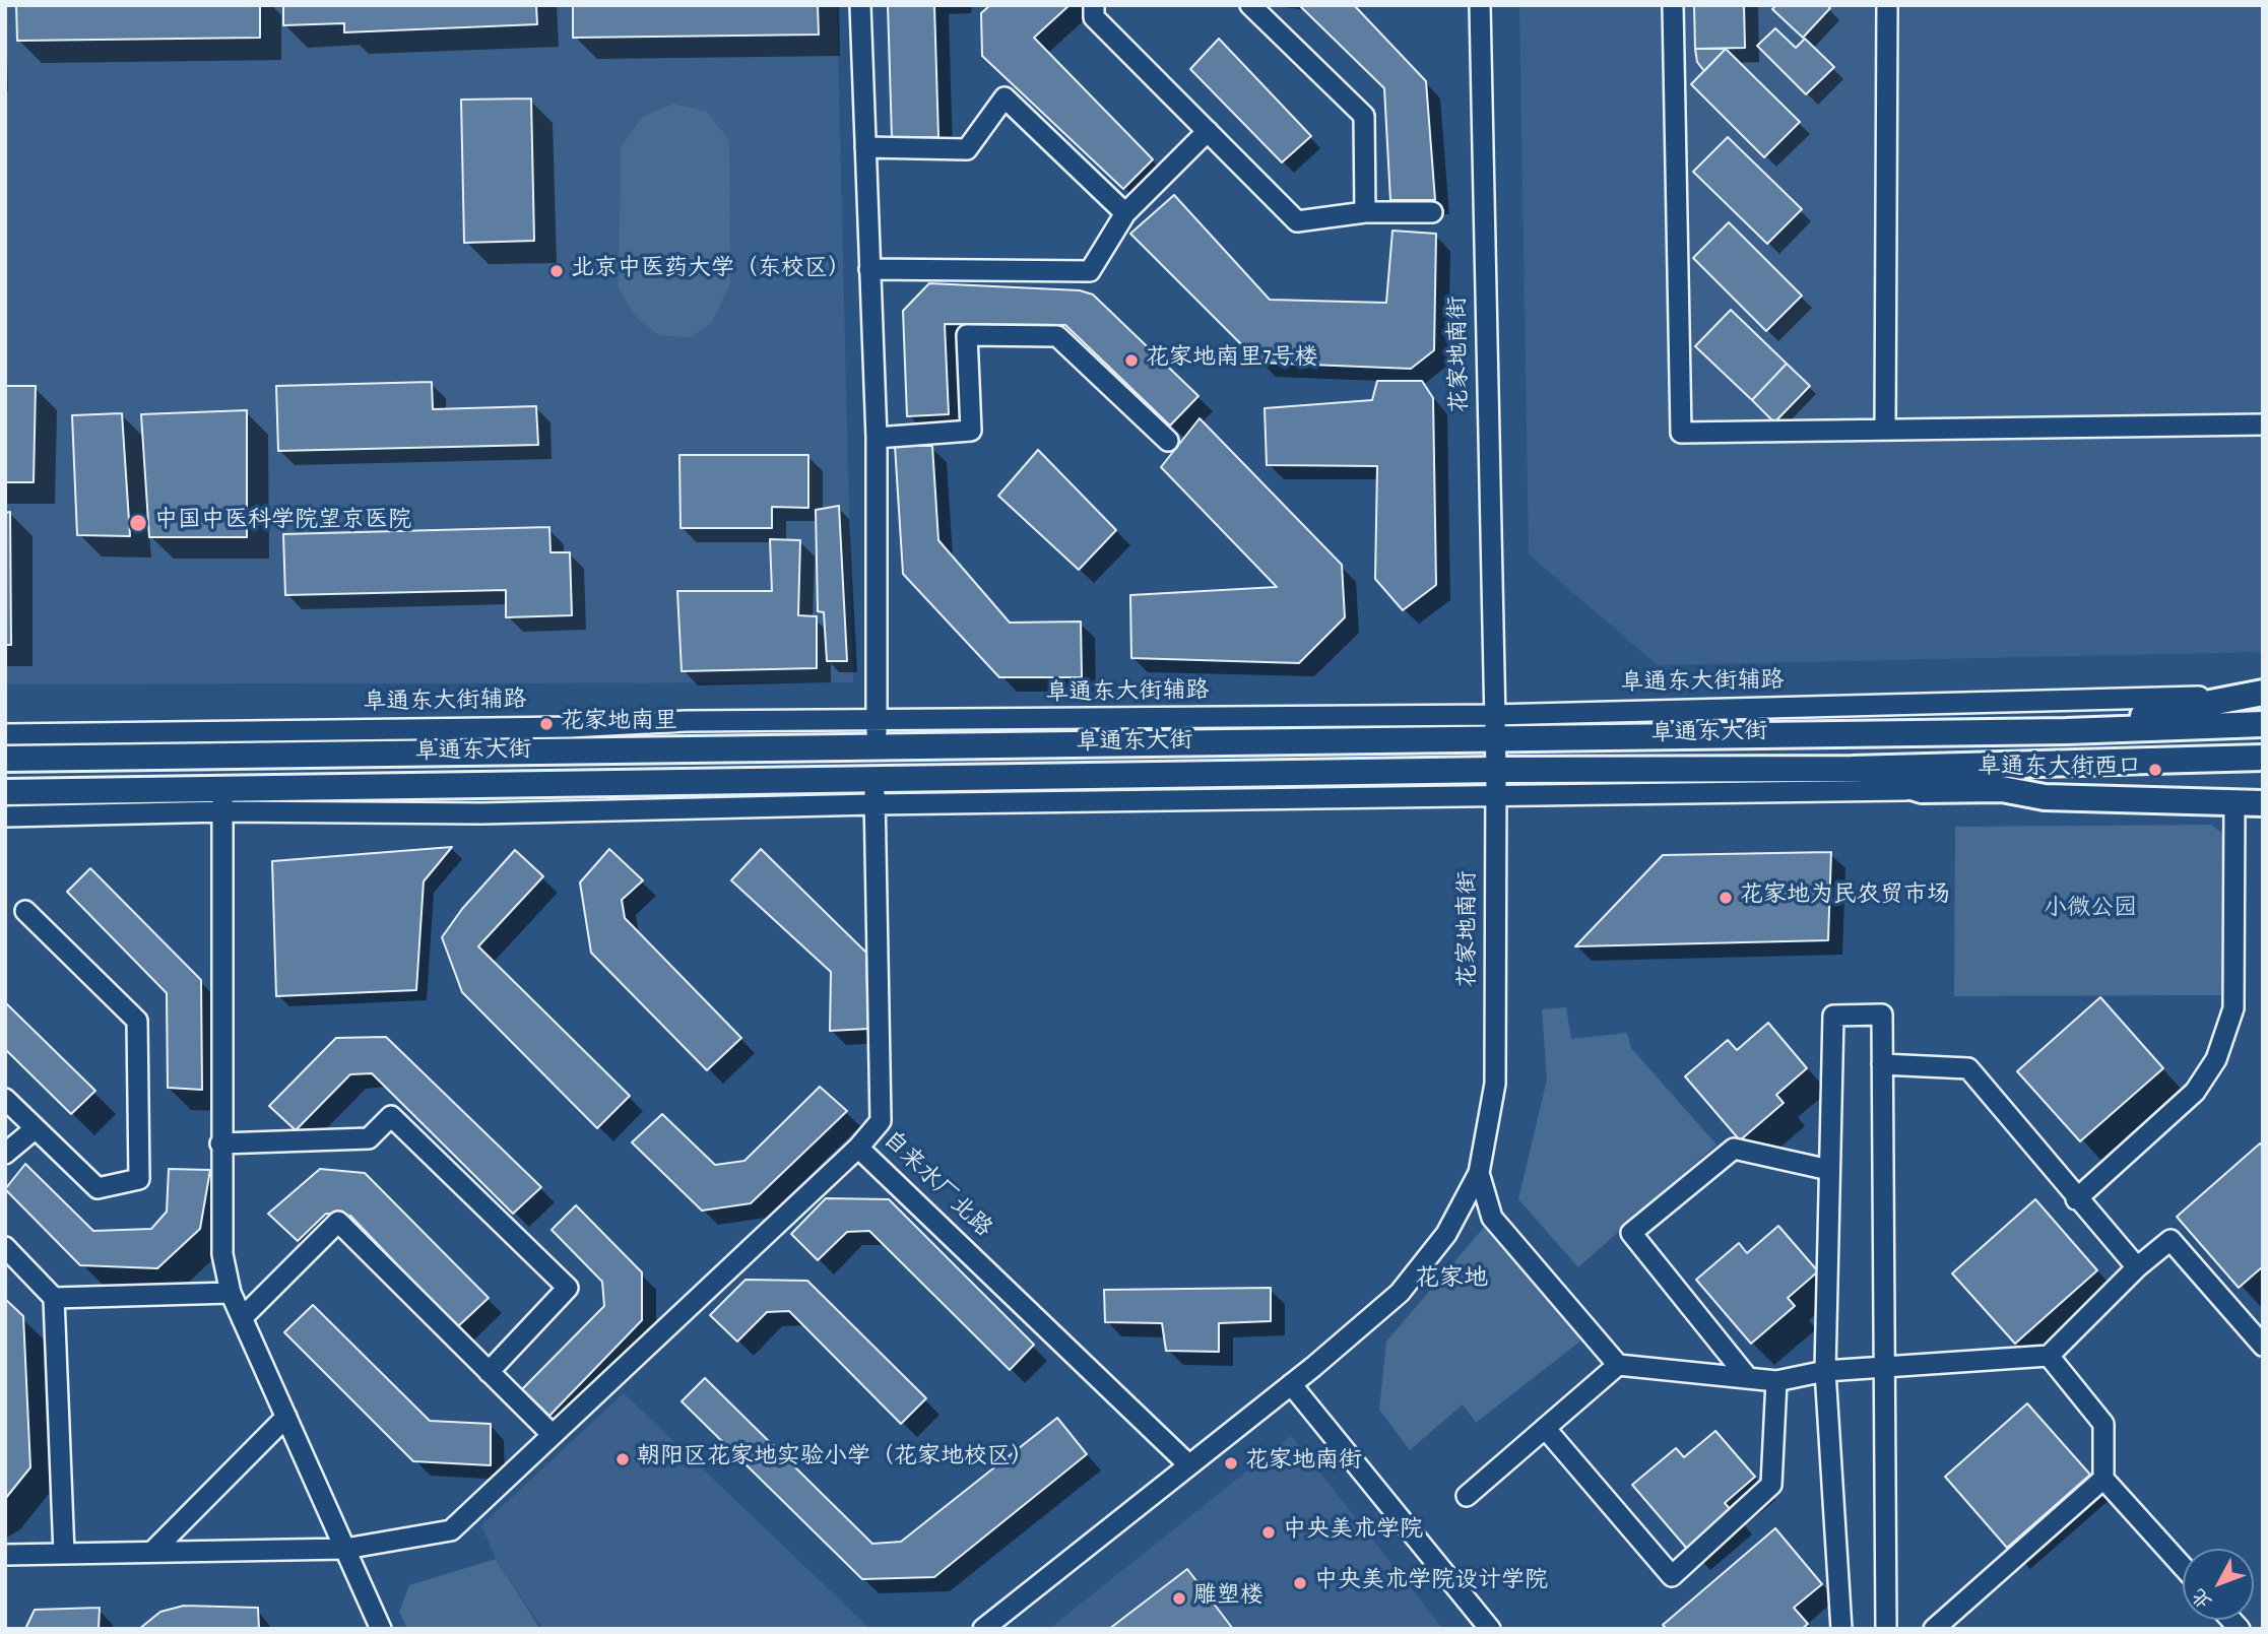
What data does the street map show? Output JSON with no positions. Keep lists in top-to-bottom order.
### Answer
{
  "streets": {
    "main road": ["阜通东大街"],
    "street": ["花家地南街", "阜通东大街辅路", "自来水厂北路"]
  },
  "crossings": [
    ["花家地南街", "阜通东大街辅路"],
    ["花家地南街", "阜通东大街"],
    ["花家地南街", "自来水厂北路"],
    ["阜通东大街辅路", "阜通东大街"],
    ["阜通东大街", "自来水厂北路"]
  ],
  "districts": ["花家地"],
  "parks": ["小微公园"],
  "places": [
    "北京中医药大学（东校区）",
    "花家地南里7号楼",
    "中国中医科学院望京医院",
    "花家地南里",
    "阜通东大街西口",
    "花家地为民农贸市场",
    "朝阳区花家地实验小学（花家地校区）",
    "花家地南街",
    "中央美术学院",
    "中央美术学院设计学院",
    "雕塑楼"
  ],
  "north": "bottom left"
}
